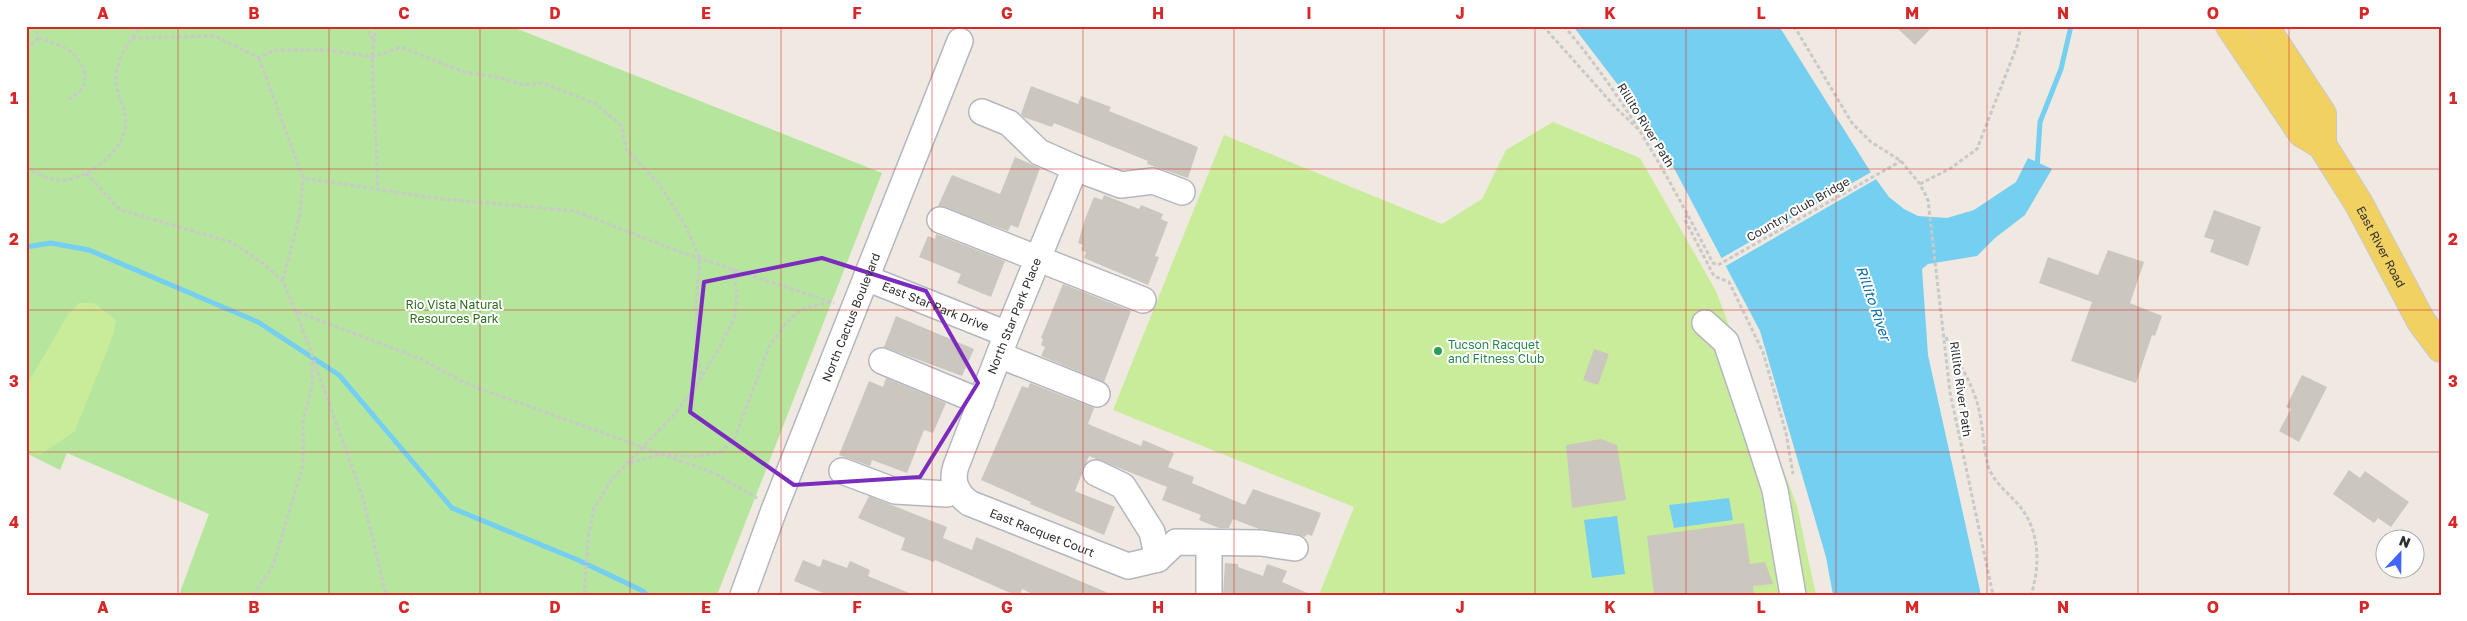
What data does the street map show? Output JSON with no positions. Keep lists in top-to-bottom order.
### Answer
{
  "streets": {
    "main road": ["East River Road"],
    "street": [
      "East Star Park Drive",
      "North Star Park Place",
      "North Cactus Boulevard",
      "East Racquet Court"
    ],
    "path": ["Rillito River Path", "Country Club Bridge"]
  },
  "crossings": [
    ["Rillito River Path", "Country Club Bridge"],
    ["East Star Park Drive", "North Star Park Place"],
    ["East Star Park Drive", "North Cactus Boulevard"],
    ["North Star Park Place", "East Racquet Court"]
  ],
  "water": ["Rillito River"],
  "parks": ["Rio Vista Natural Resources Park"],
  "places": ["Tucson Racquet and Fitness Club"],
  "north": "top",
  "grid": {
    "columns": [
      "A",
      "B",
      "C",
      "D",
      "E",
      "F",
      "G",
      "H",
      "I",
      "J",
      "K",
      "L",
      "M",
      "N",
      "O",
      "P"
    ],
    "rows": [
      "1",
      "2",
      "3",
      "4"
    ]
  }
}
